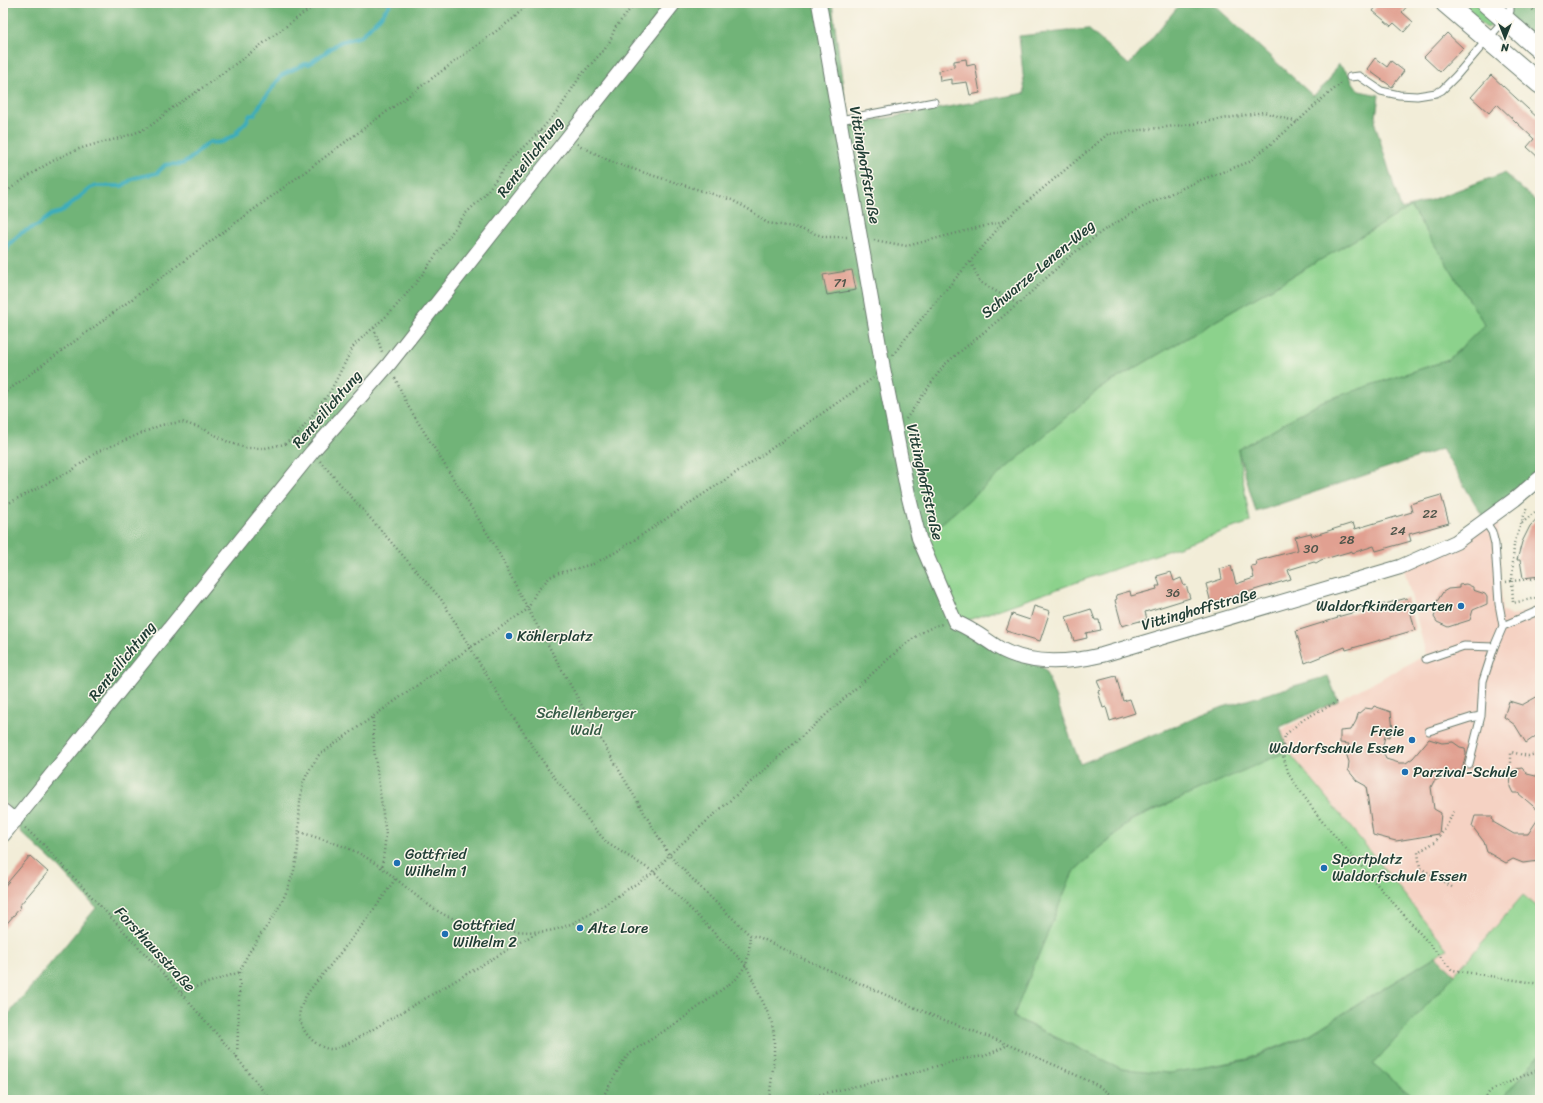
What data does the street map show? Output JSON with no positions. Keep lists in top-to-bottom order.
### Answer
{
  "streets": {
    "street": ["Renteilichtung", "Vittinghoffstraße"],
    "path": ["Schwarze-Lenen-Weg", "Forsthausstraße"]
  },
  "crossings": [
    ["Renteilichtung", "Forsthausstraße"],
    ["Vittinghoffstraße", "Schwarze-Lenen-Weg"]
  ],
  "parks": ["Schellenberger Wald"],
  "places": [
    "Waldorfkindergarten",
    "Köhlerplatz",
    "Freie Waldorfschule Essen",
    "Parzival-Schule",
    "Gottfried Wilhelm 1",
    "Sportplatz Waldorfschule Essen",
    "Alte Lore",
    "Gottfried Wilhelm 2"
  ],
  "house_numbers": [
    "71",
    "22",
    "24",
    "28",
    "30",
    "36"
  ],
  "north": "bottom"
}
